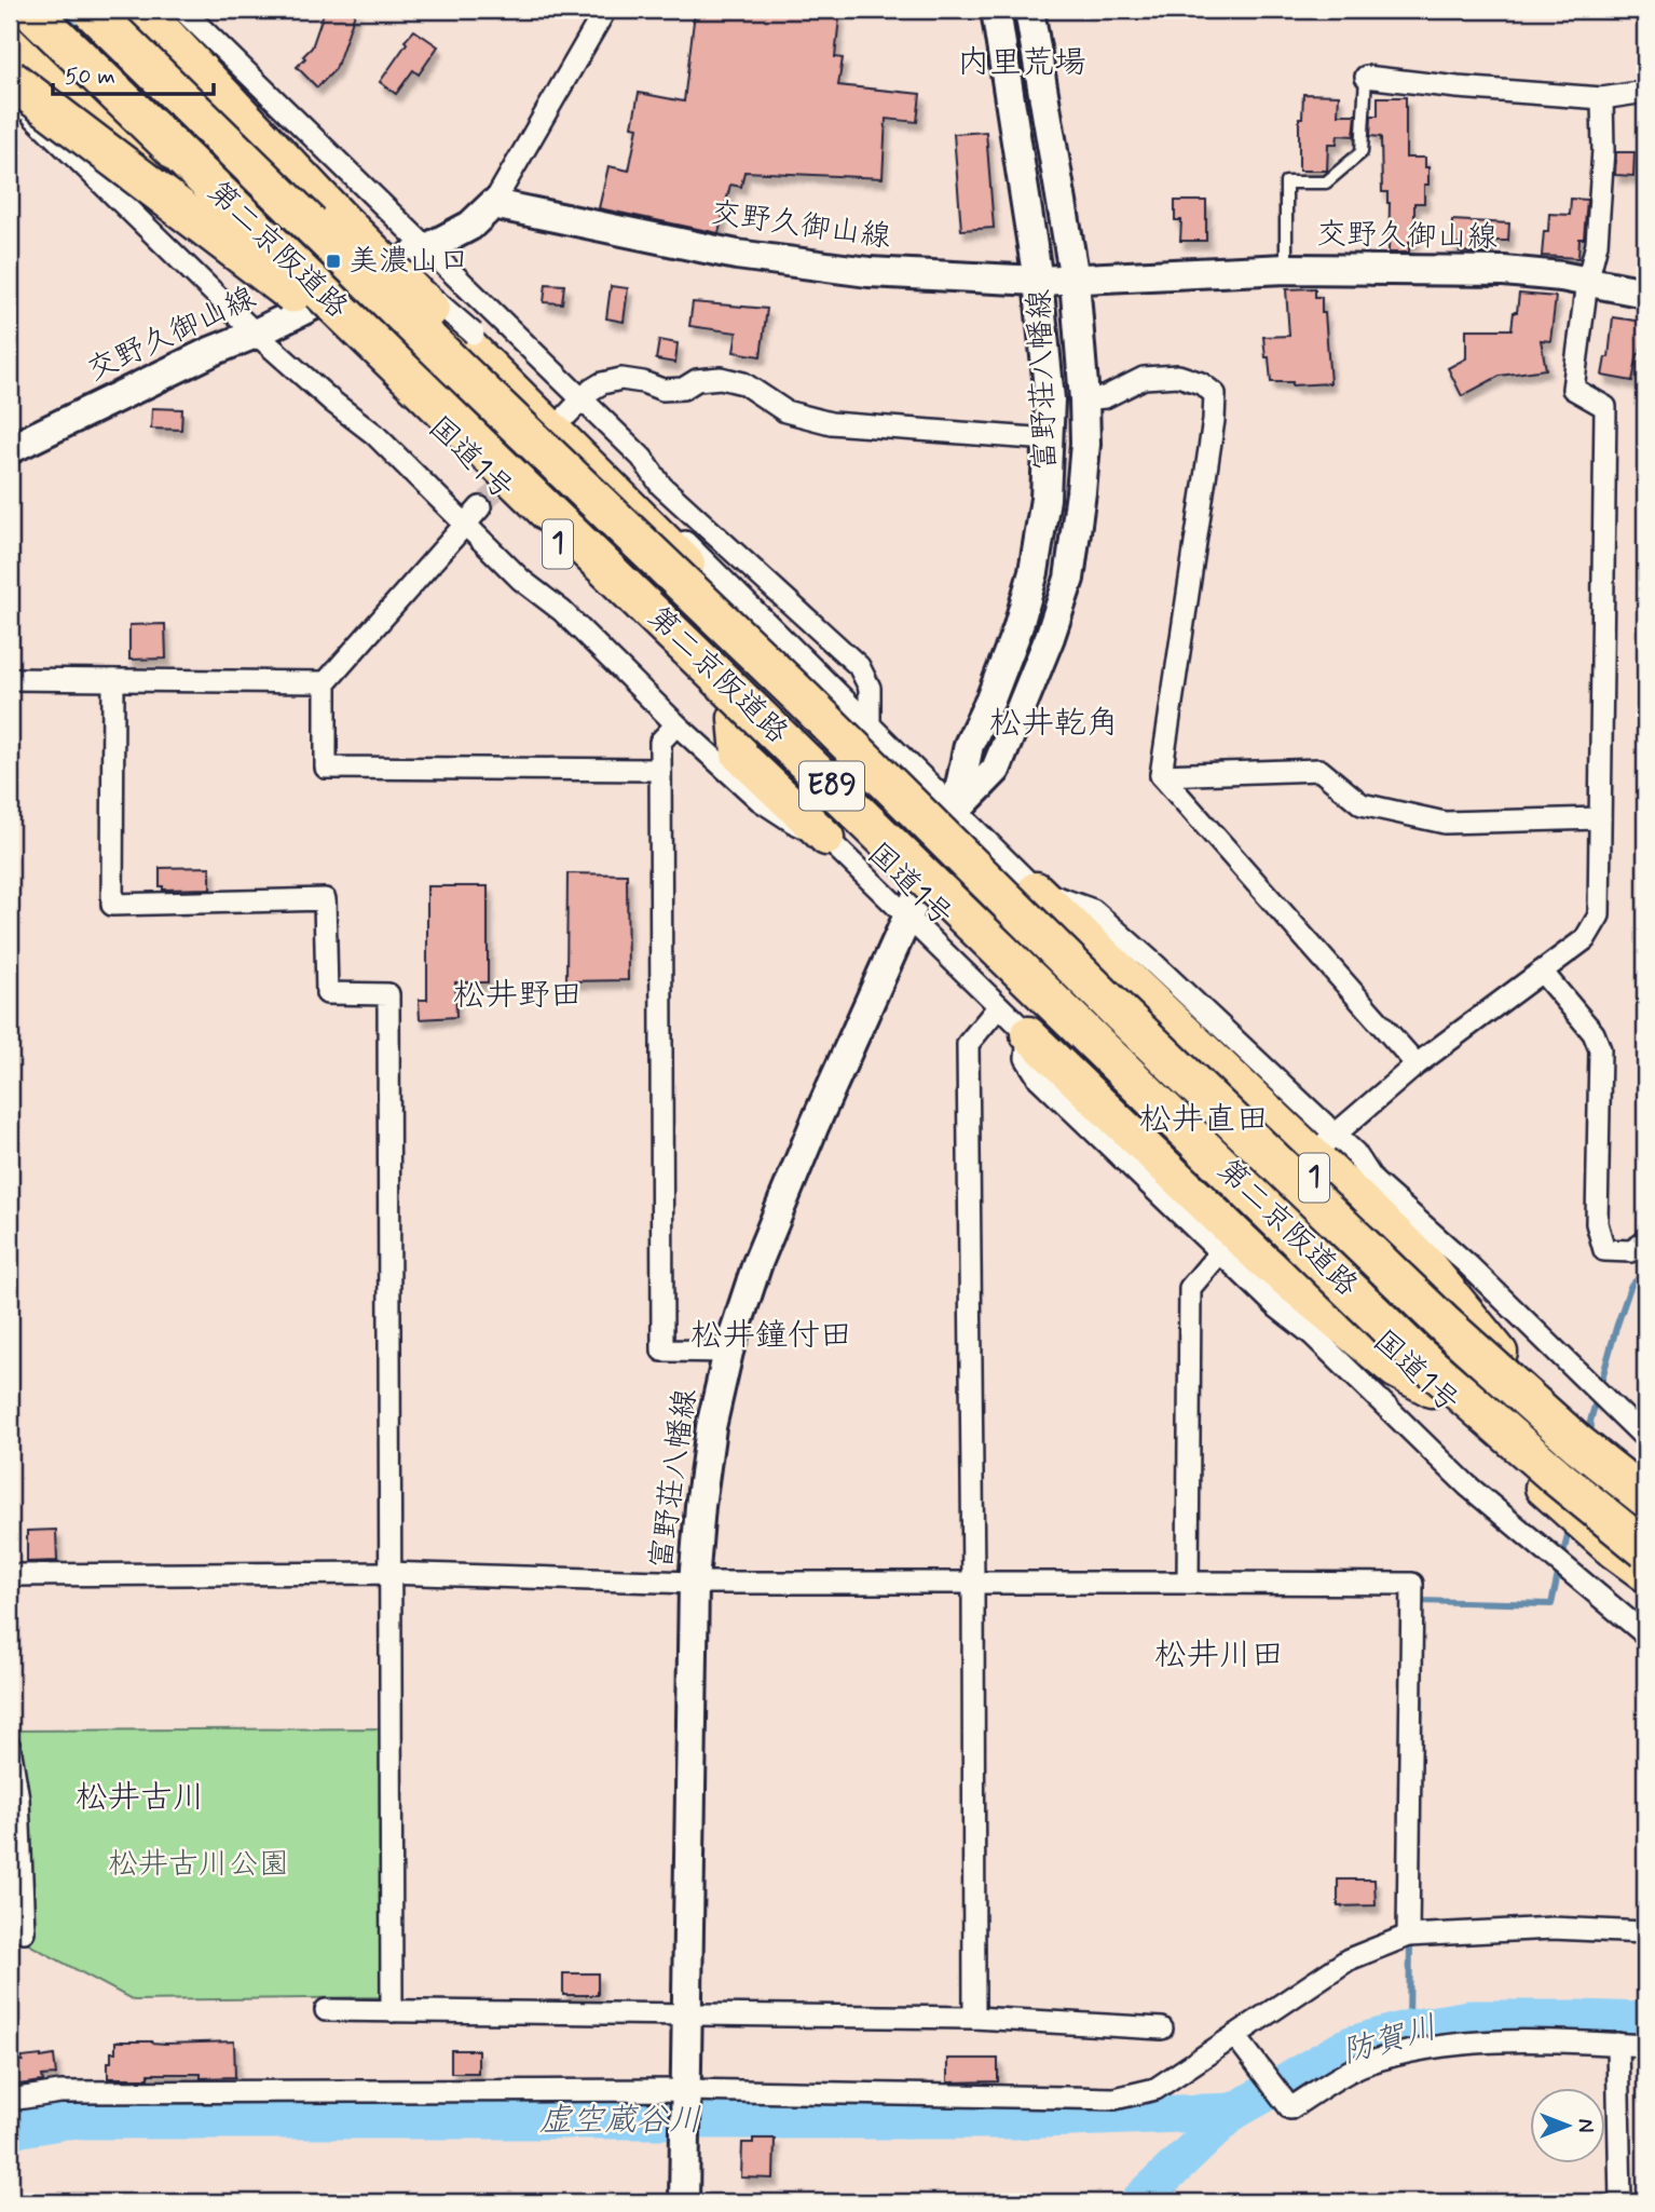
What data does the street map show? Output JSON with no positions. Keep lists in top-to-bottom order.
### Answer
{
  "streets": {
    "highway": [
      "第二京阪道路",
      "国道1号",
      "1",
      "E89"
    ],
    "main road": ["交野久御山線", "富野荘八幡線"]
  },
  "crossings": [
    ["交野久御山線", "富野荘八幡線"]
  ],
  "districts": [
    "内里荒場",
    "松井乾角",
    "松井野田",
    "松井直田",
    "松井鐘付田",
    "松井川田",
    "松井古川"
  ],
  "water": ["防賀川", "虚空蔵谷川"],
  "parks": ["松井古川公園"],
  "places": {
    "transit": ["美濃山口"]
  },
  "scale_bar": "50 m",
  "north": "right"
}
